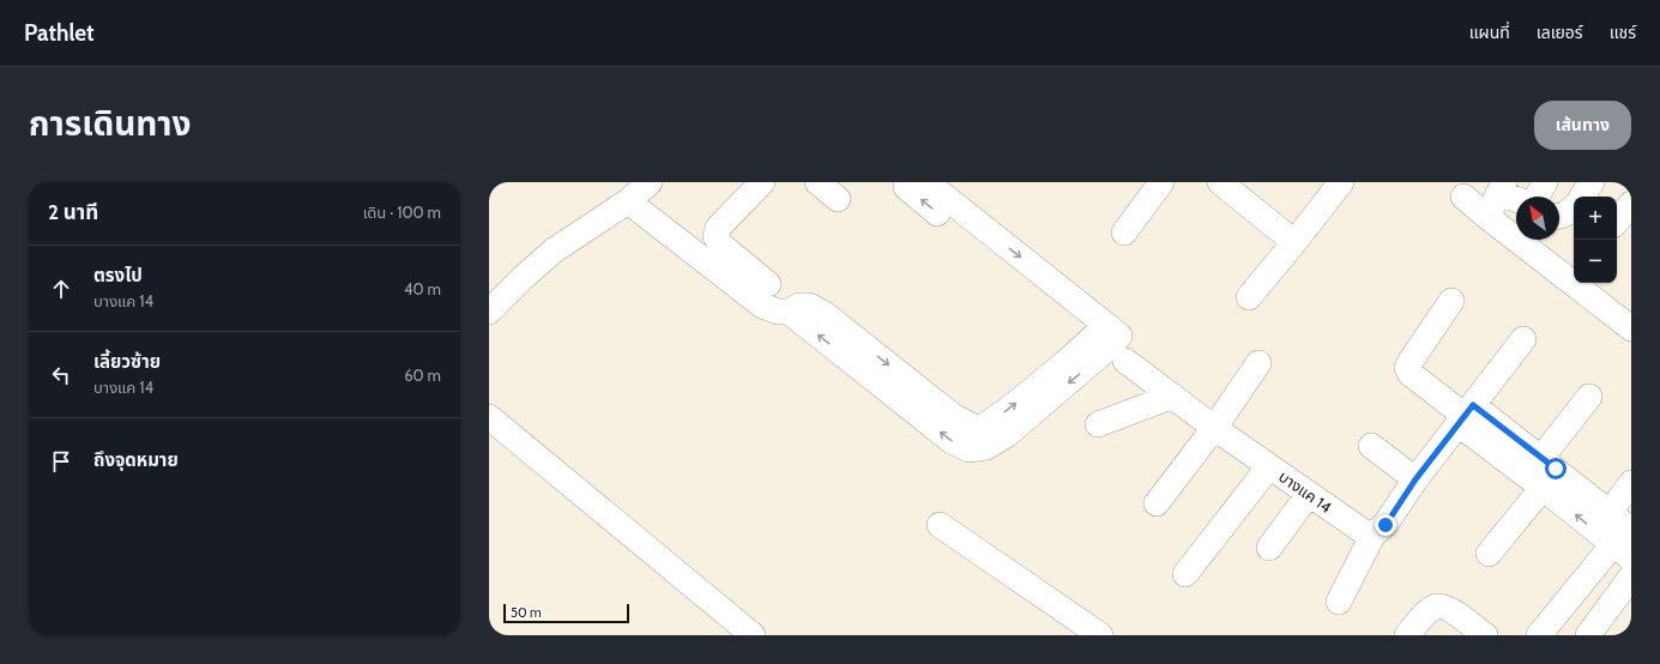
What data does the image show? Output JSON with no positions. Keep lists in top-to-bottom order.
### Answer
{
  "streets": {
    "street": ["บางแค 14"]
  },
  "scale_bar": "50 m",
  "north": "top left",
  "page": {
    "header": "Pathlet",
    "nav": ["แผนที่", "เลเยอร์", "แชร์"],
    "title": "การเดินทาง",
    "buttons": "เส้นทาง",
    "heading": ["2 นาที", "เดิน · 100 m"],
    "map_buttons": ["+", "−"],
    "list": [
      ["ตรงไป", "บางแค 14", "40 m"],
      ["เลี้ยวซ้าย", "บางแค 14", "60 m"],
      "ถึงจุดหมาย"
    ],
    "scale": "50 m"
  }
}
